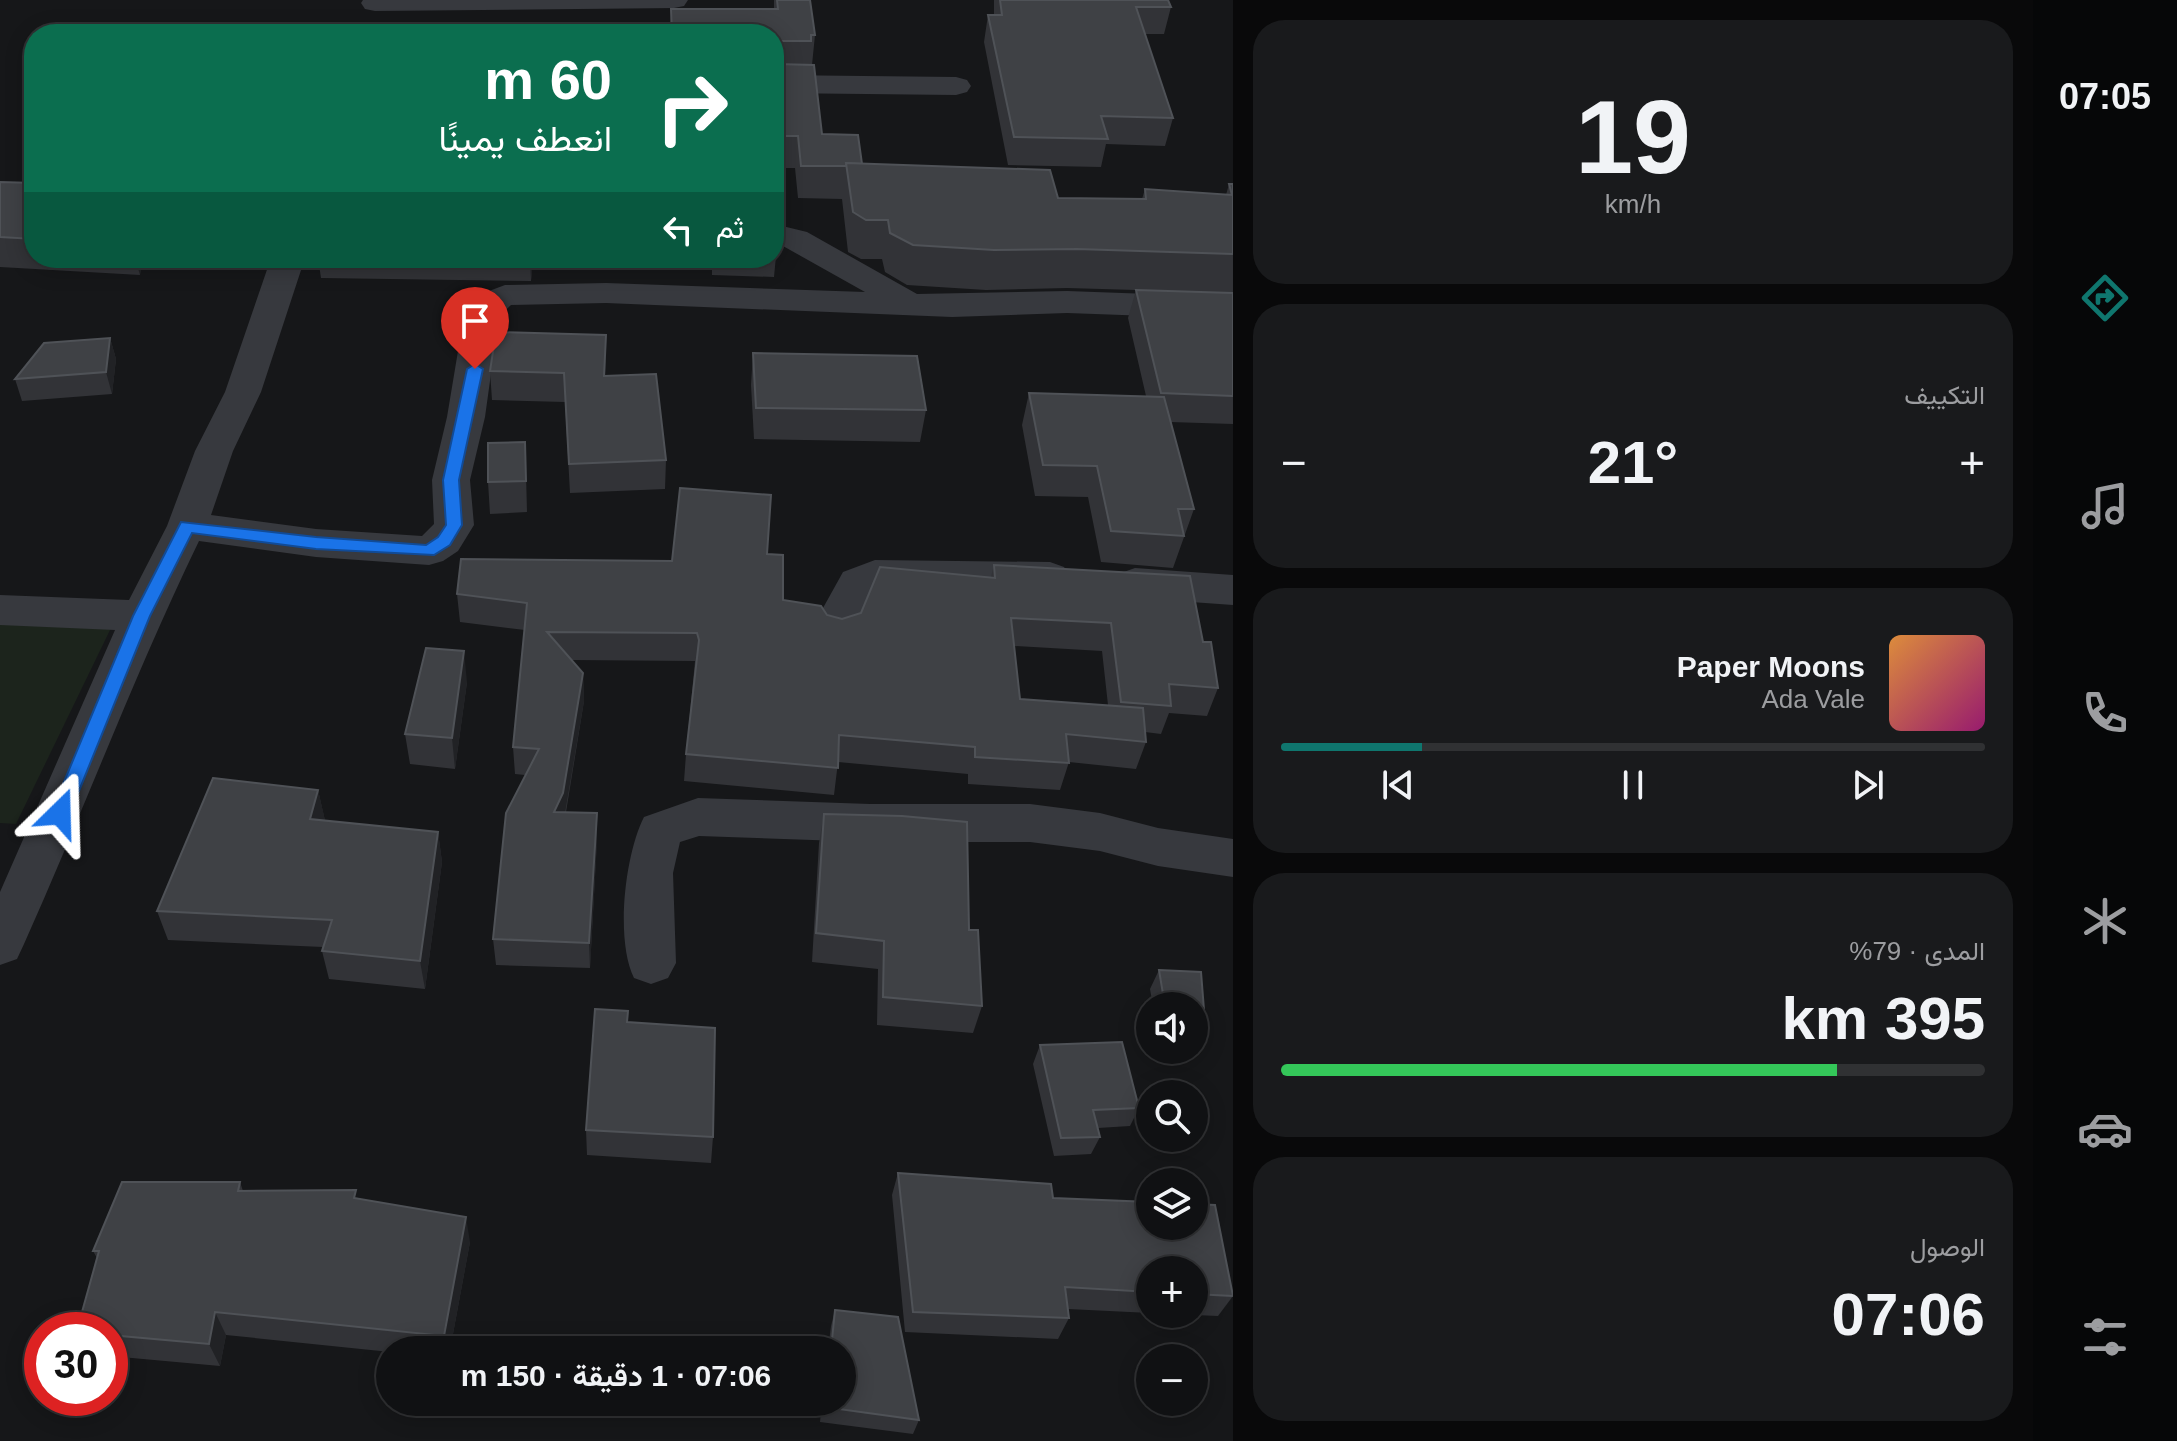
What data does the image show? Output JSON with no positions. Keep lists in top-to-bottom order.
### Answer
{
  "page": {
    "tabs": "07:05",
    "tile": [
      ["19", "km/h"],
      "التكييف",
      ["المدى · 79%", "395 km"],
      ["الوصول", "07:06"]
    ],
    "turn": ["60 m", "انعطف يمينًا"],
    "then": "ثم",
    "heat": ["−", "21°", "+"],
    "song": ["Paper Moons", "Ada Vale"],
    "map_buttons": ["+", "−"],
    "limit": "30",
    "trip": "07:06 · 1 دقيقة · 150 m"
  }
}
